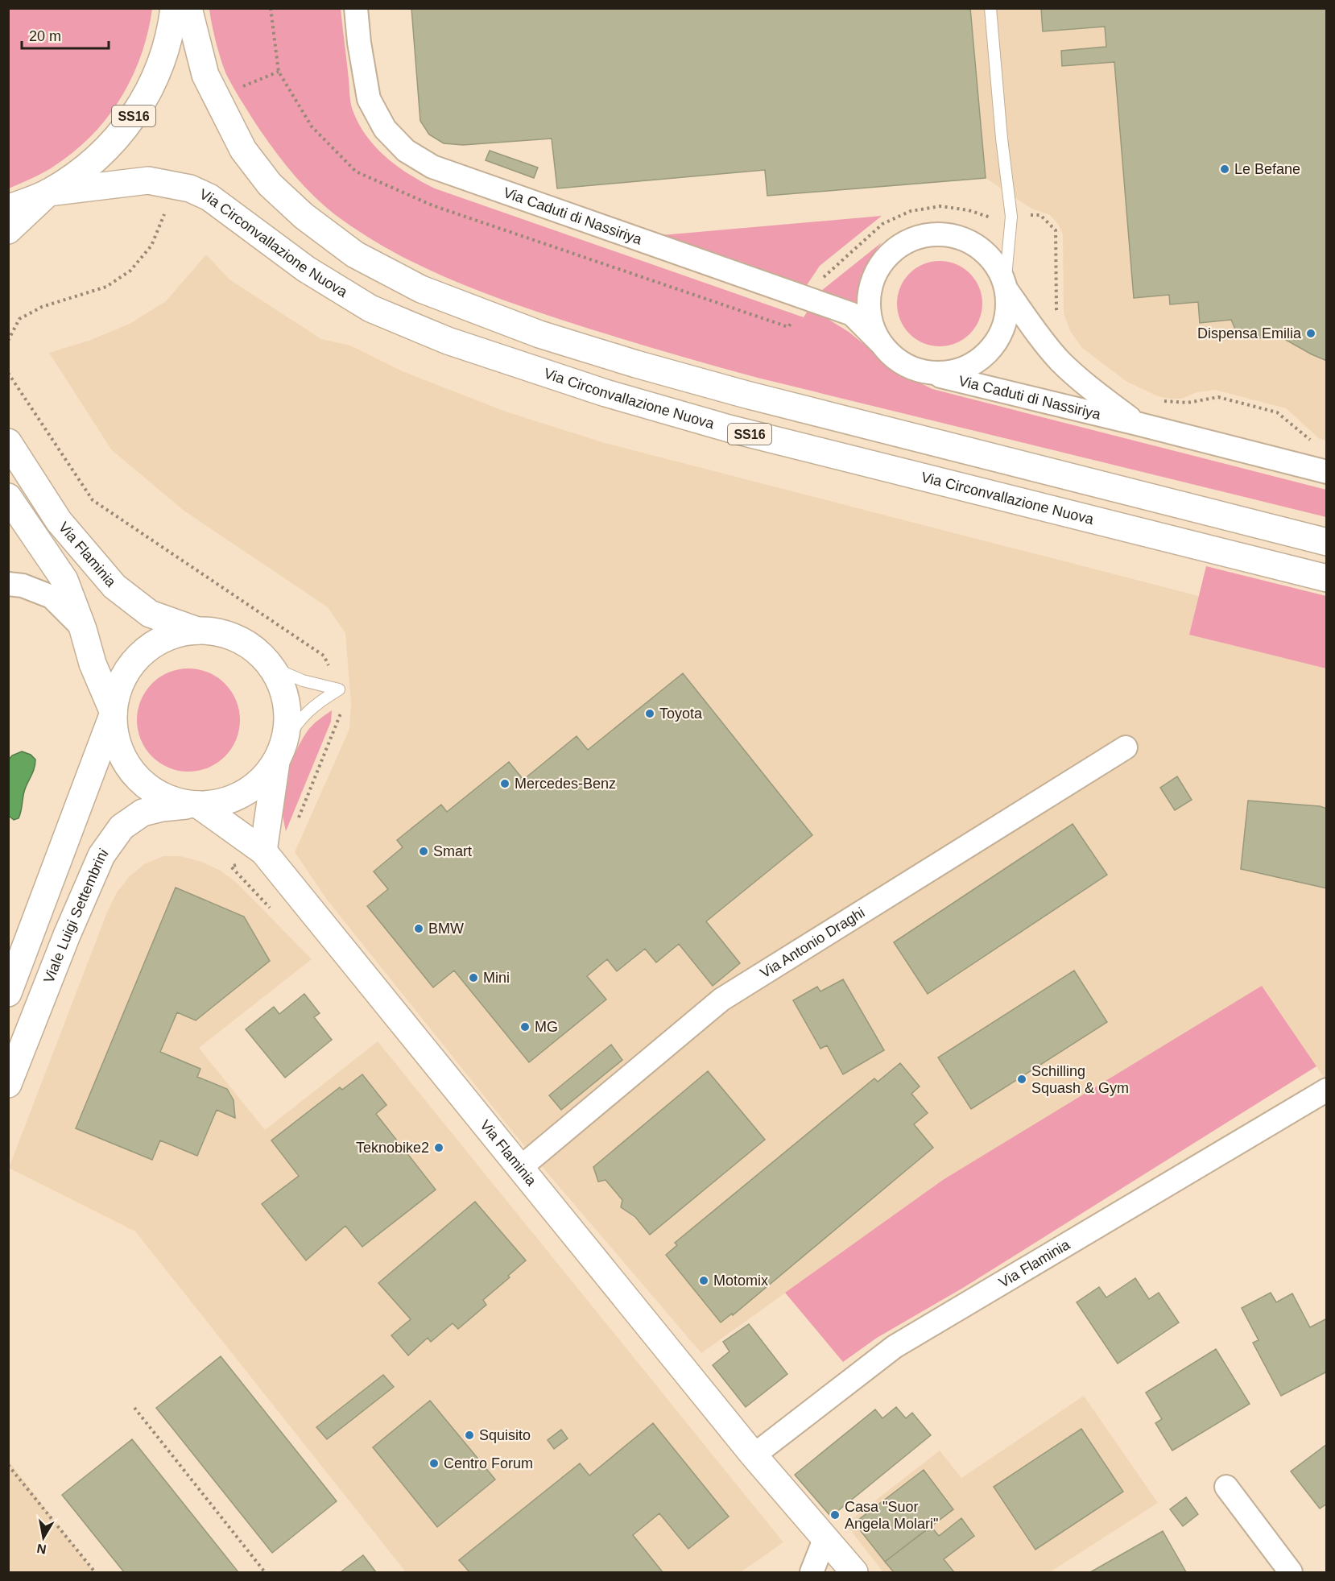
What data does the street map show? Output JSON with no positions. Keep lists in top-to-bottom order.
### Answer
{
  "streets": {
    "main road": [
      "SS16",
      "Via Circonvallazione Nuova",
      "Via Flaminia",
      "Viale Luigi Settembrini"
    ],
    "street": ["Via Caduti di Nassiriya", "Via Antonio Draghi"]
  },
  "crossings": [
    ["Via Flaminia", "Viale Luigi Settembrini"],
    ["Via Flaminia", "Via Antonio Draghi"]
  ],
  "places": [
    "Le Befane",
    "Dispensa Emilia",
    "Toyota",
    "Mercedes-Benz",
    "Smart",
    "BMW",
    "Mini",
    "MG",
    "Schilling Squash & Gym",
    "Teknobike2",
    "Motomix",
    "Squisito",
    "Centro Forum",
    "Casa \"Suor Angela Molari\""
  ],
  "scale_bar": "20 m",
  "north": "bottom"
}
